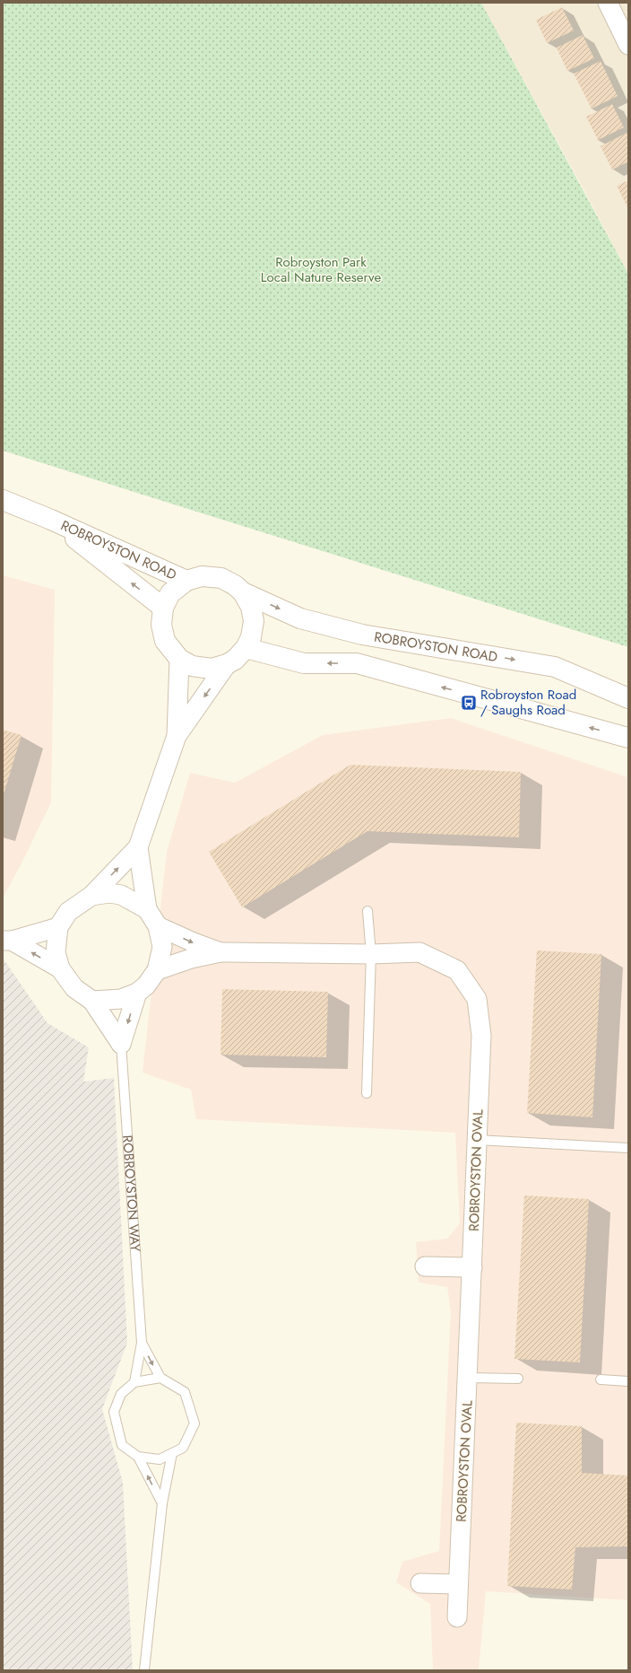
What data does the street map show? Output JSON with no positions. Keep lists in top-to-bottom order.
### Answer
{
  "streets": {
    "main road": ["ROBROYSTON ROAD"],
    "street": ["ROBROYSTON OVAL"],
    "lane": ["ROBROYSTON WAY"]
  },
  "parks": ["Robroyston Park Local Nature Reserve"],
  "places": {
    "bus stop": ["Robroyston Road / Saughs Road"]
  }
}
